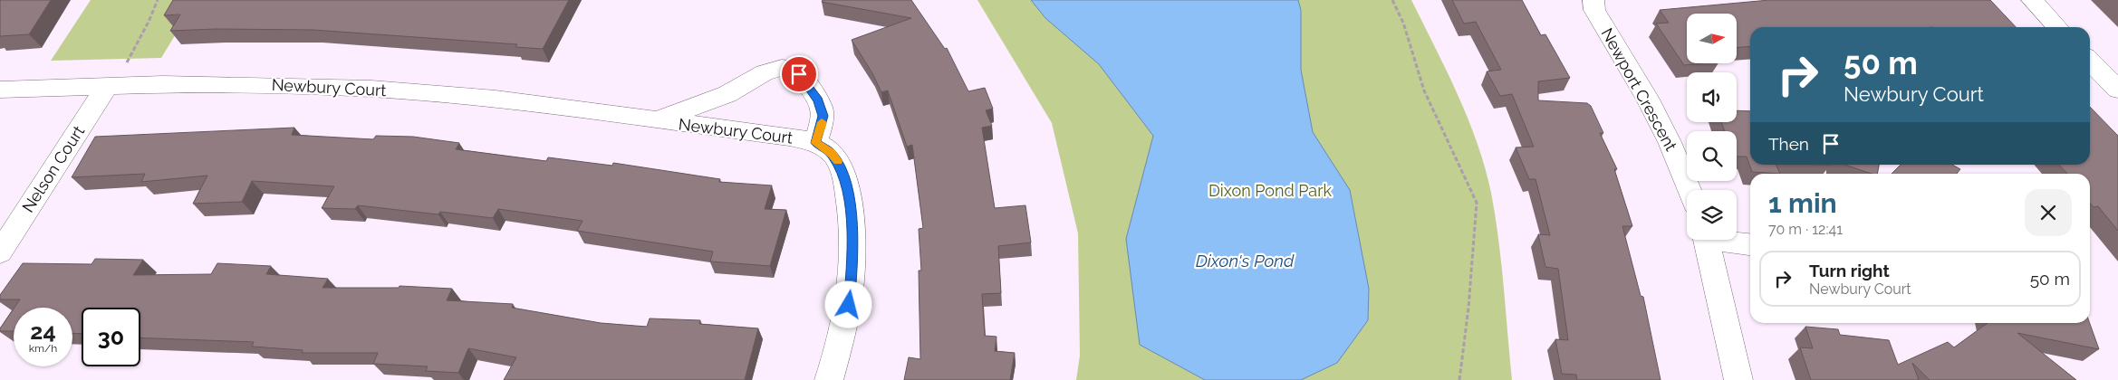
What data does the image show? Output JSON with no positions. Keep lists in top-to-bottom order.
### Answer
{
  "streets": {
    "street": ["Newbury Court", "Newport Crescent", "Nelson Court"]
  },
  "crossings": [
    ["Newbury Court", "Nelson Court"]
  ],
  "water": ["Dixon's Pond"],
  "parks": ["Dixon Pond Park"],
  "north": "right",
  "page": {
    "turn": ["50 m", "Newbury Court"],
    "then": "Then",
    "heading": ["1 min", "70 m · 12:41"],
    "list": [
      {
        "name": "Turn right",
        "note": "Newbury Court",
        "value": "50 m"
      }
    ],
    "speed": "24 km/h",
    "limit": "30"
  }
}
